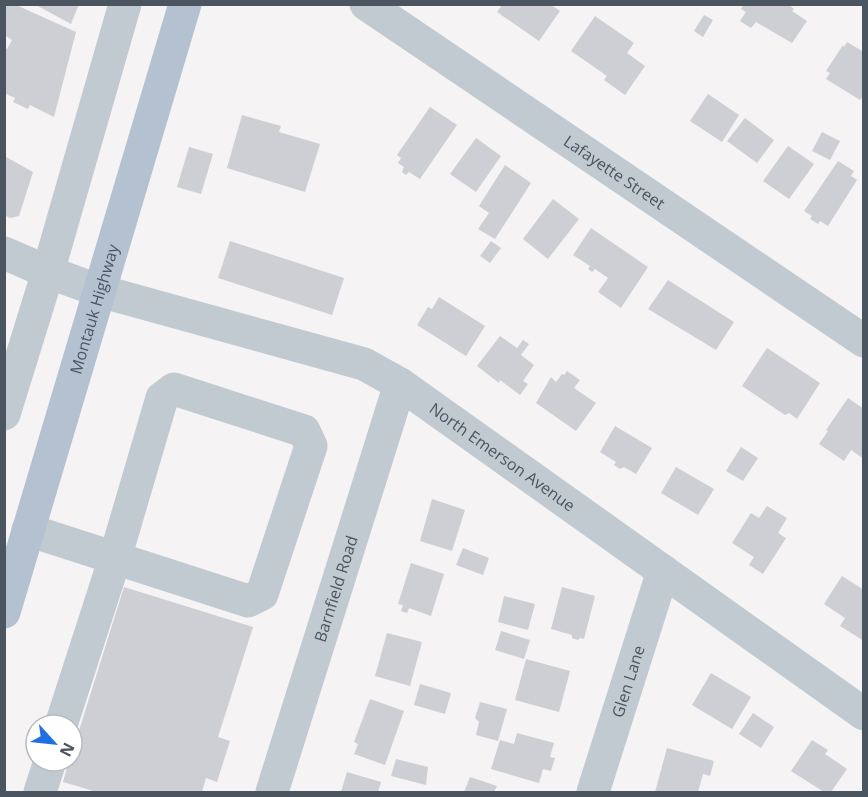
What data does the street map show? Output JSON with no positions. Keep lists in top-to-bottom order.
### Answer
{
  "streets": {
    "main road": ["Montauk Highway"],
    "street": [
      "Lafayette Street",
      "North Emerson Avenue",
      "Barnfield Road",
      "Glen Lane"
    ]
  },
  "crossings": [
    ["Montauk Highway", "North Emerson Avenue"],
    ["North Emerson Avenue", "Barnfield Road"],
    ["North Emerson Avenue", "Glen Lane"]
  ],
  "north": "bottom right"
}
